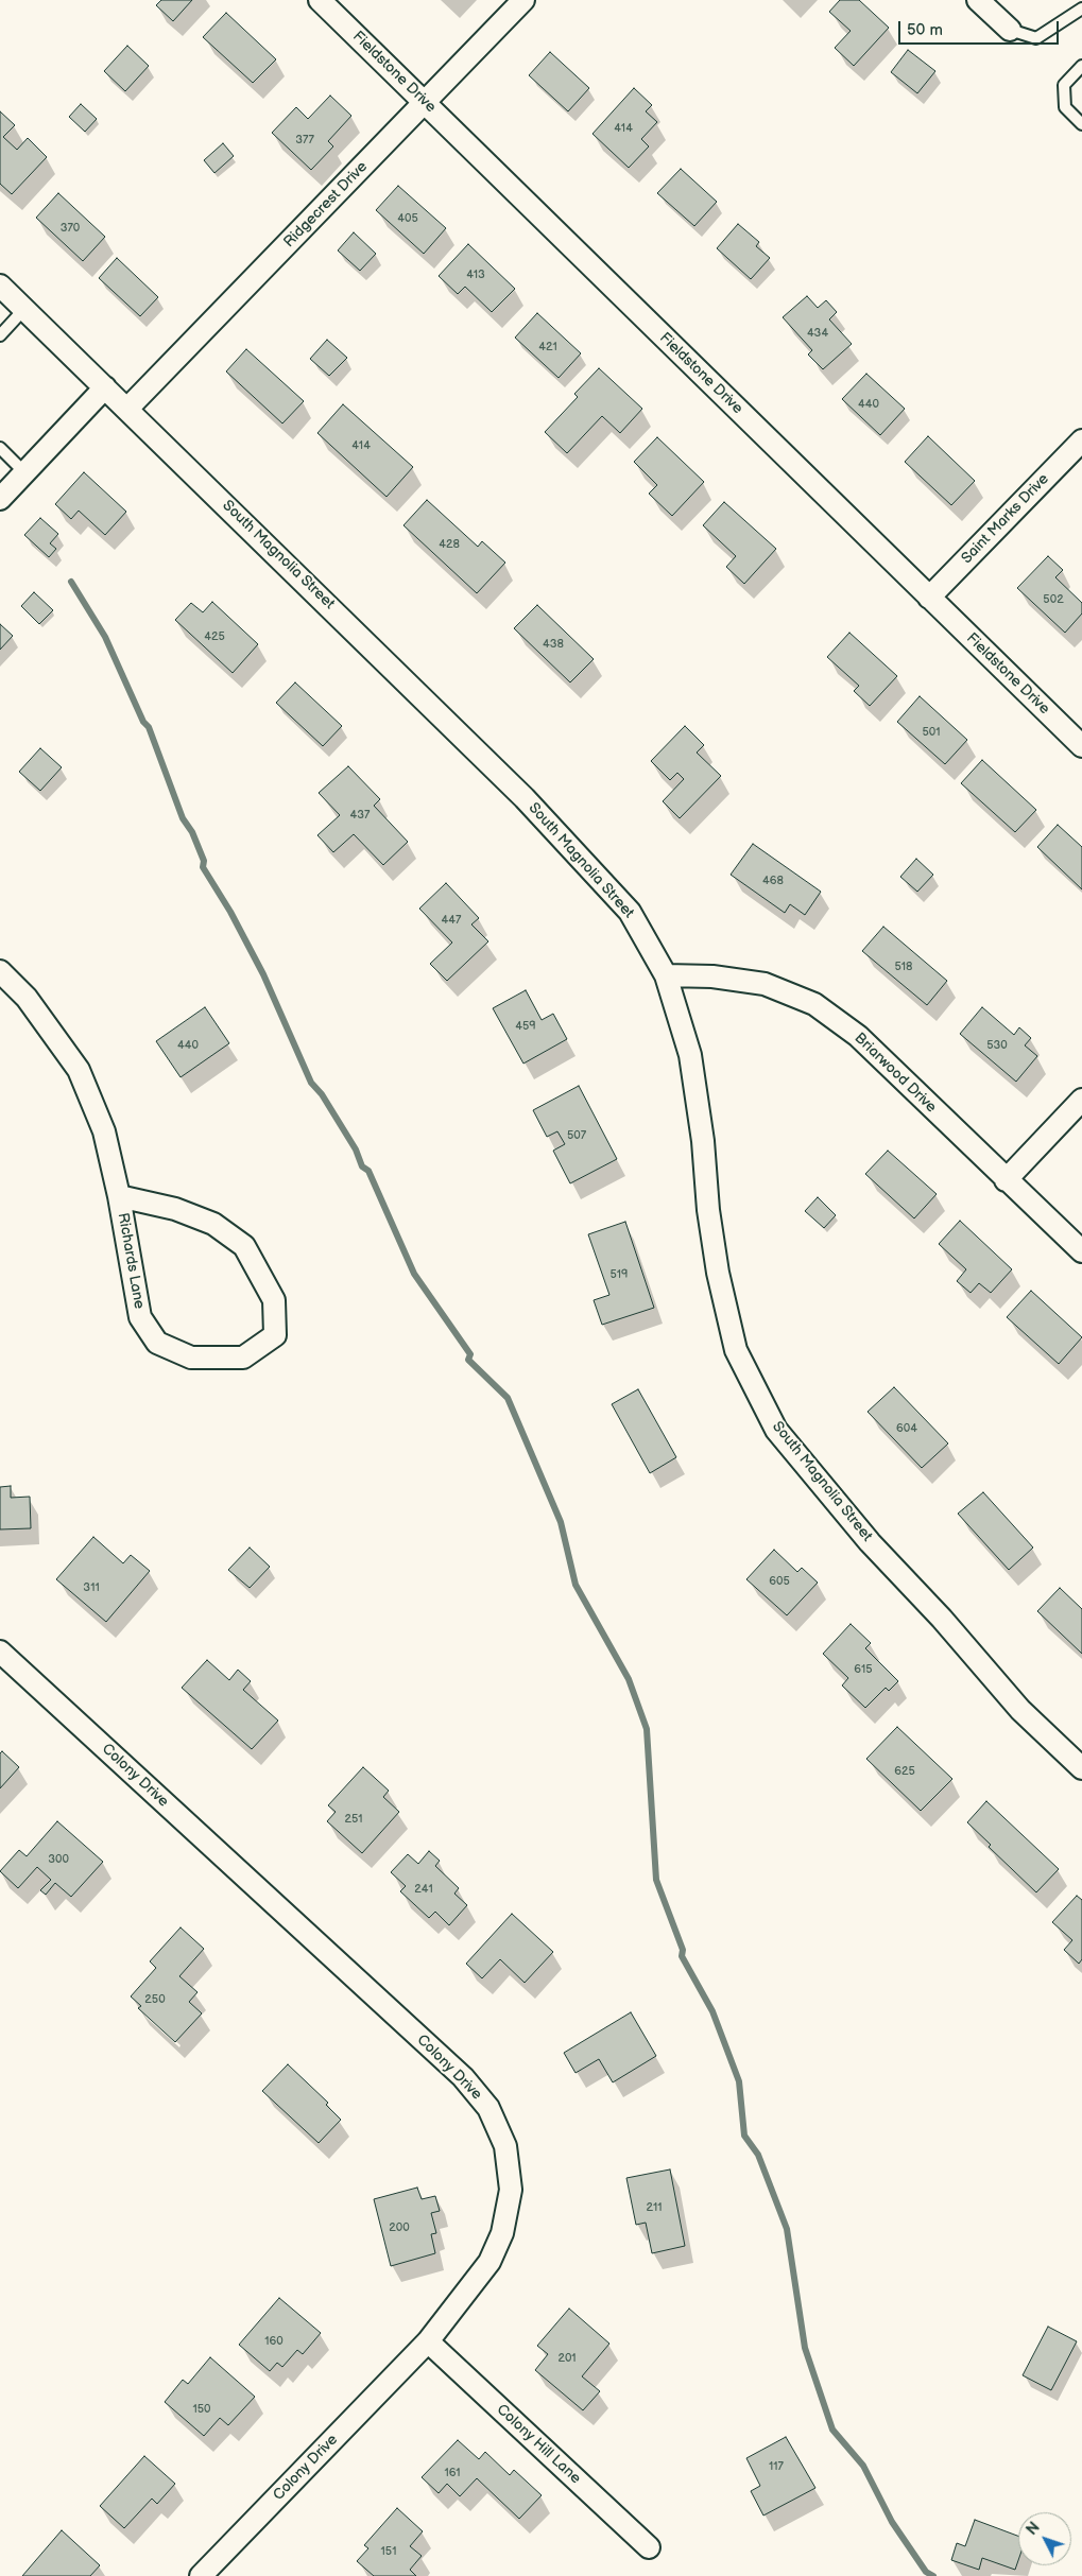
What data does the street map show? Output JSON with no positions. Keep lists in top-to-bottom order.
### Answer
{
  "streets": {
    "street": [
      "Fieldstone Drive",
      "Ridgecrest Drive",
      "Saint Marks Drive",
      "South Magnolia Street",
      "Briarwood Drive",
      "Richards Lane",
      "Colony Drive",
      "Colony Hill Lane"
    ]
  },
  "crossings": [
    ["Fieldstone Drive", "Ridgecrest Drive"],
    ["Fieldstone Drive", "Saint Marks Drive"],
    ["Ridgecrest Drive", "South Magnolia Street"],
    ["South Magnolia Street", "Briarwood Drive"],
    ["Colony Drive", "Colony Hill Lane"]
  ],
  "house_numbers": [
    "414",
    "377",
    "405",
    "370",
    "413",
    "434",
    "421",
    "440",
    "414",
    "428",
    "502",
    "425",
    "438",
    "501",
    "437",
    "468",
    "447",
    "518",
    "459",
    "440",
    "530",
    "507",
    "519",
    "604",
    "605",
    "311",
    "615",
    "625",
    "251",
    "300",
    "241",
    "250",
    "211",
    "200",
    "160",
    "201",
    "150",
    "117",
    "161",
    "151"
  ],
  "scale_bar": "50 m",
  "north": "top left"
}
